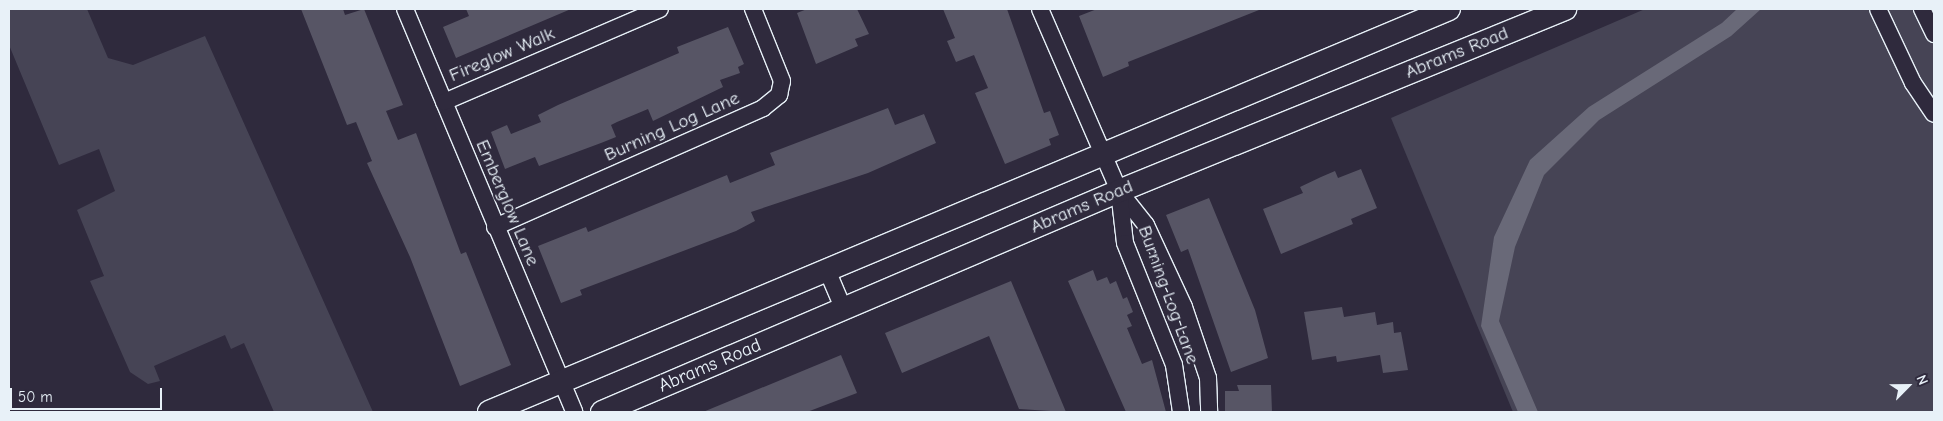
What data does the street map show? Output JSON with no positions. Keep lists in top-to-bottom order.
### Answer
{
  "streets": {
    "main road": ["Abrams Road"],
    "street": ["Fireglow Walk", "Burning Log Lane", "Emberglow Lane"]
  },
  "crossings": [
    ["Abrams Road", "Burning Log Lane"],
    ["Fireglow Walk", "Emberglow Lane"],
    ["Burning Log Lane", "Emberglow Lane"]
  ],
  "scale_bar": "50 m",
  "north": "top right"
}
